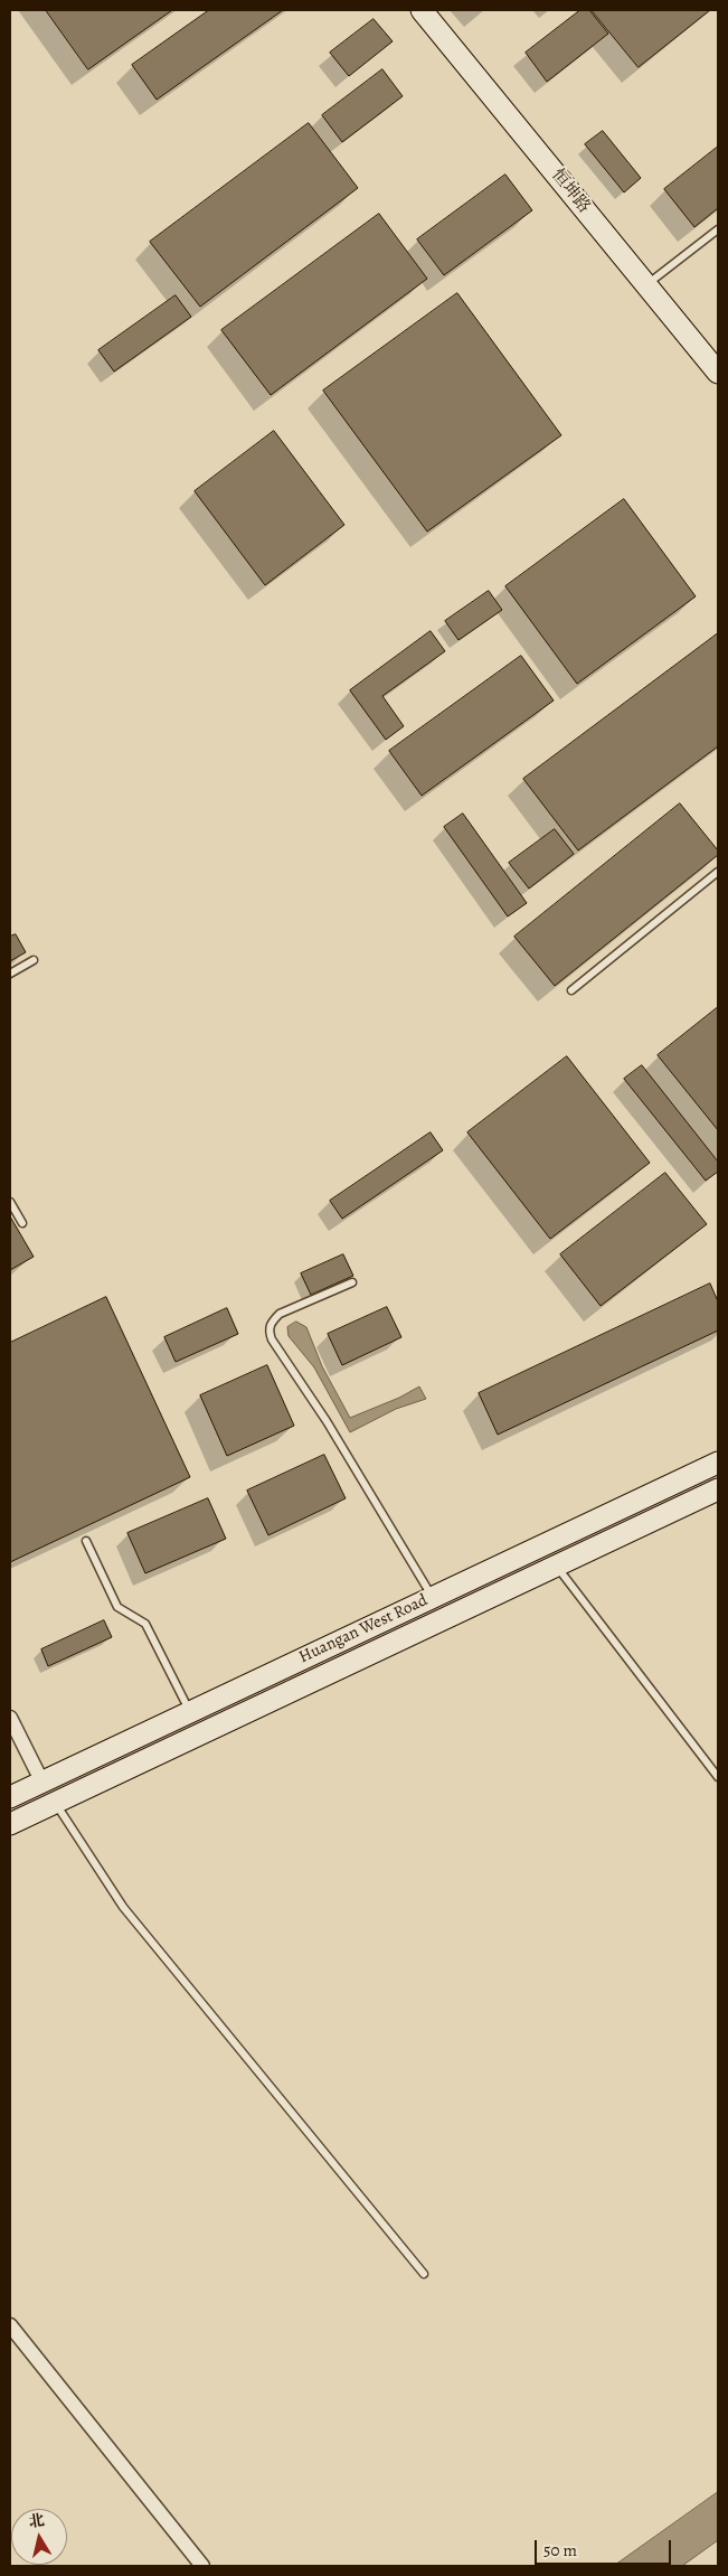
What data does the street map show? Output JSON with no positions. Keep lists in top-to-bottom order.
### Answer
{
  "streets": {
    "street": ["恒坤路", "Huangan West Road"]
  },
  "scale_bar": "50 m",
  "north": "top"
}
